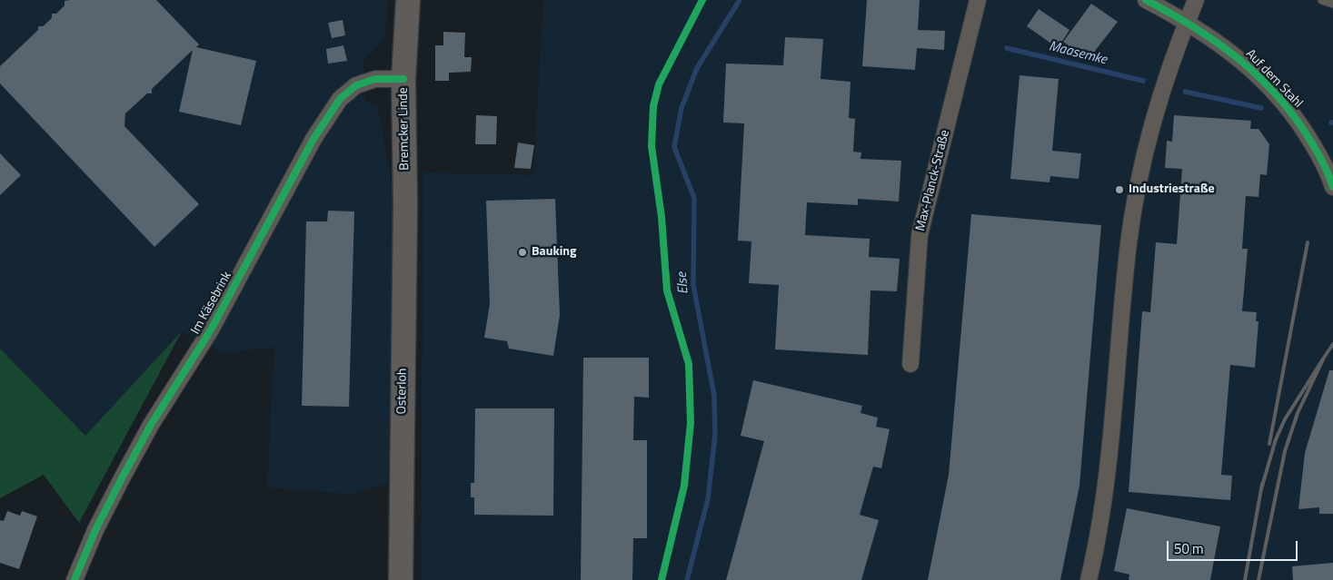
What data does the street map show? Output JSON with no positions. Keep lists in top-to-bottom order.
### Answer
{
  "streets": {
    "main road": ["Bremcker Linde", "Osterloh"],
    "street": ["Auf dem Stahl", "Max-Planck-Straße", "Im Käsebrink"]
  },
  "crossings": [
    ["Bremcker Linde", "Im Käsebrink"],
    ["Bremcker Linde", "Osterloh"]
  ],
  "water": ["Maasemke", "Else"],
  "places": ["Industriestraße", "Bauking"],
  "scale_bar": "50 m"
}
